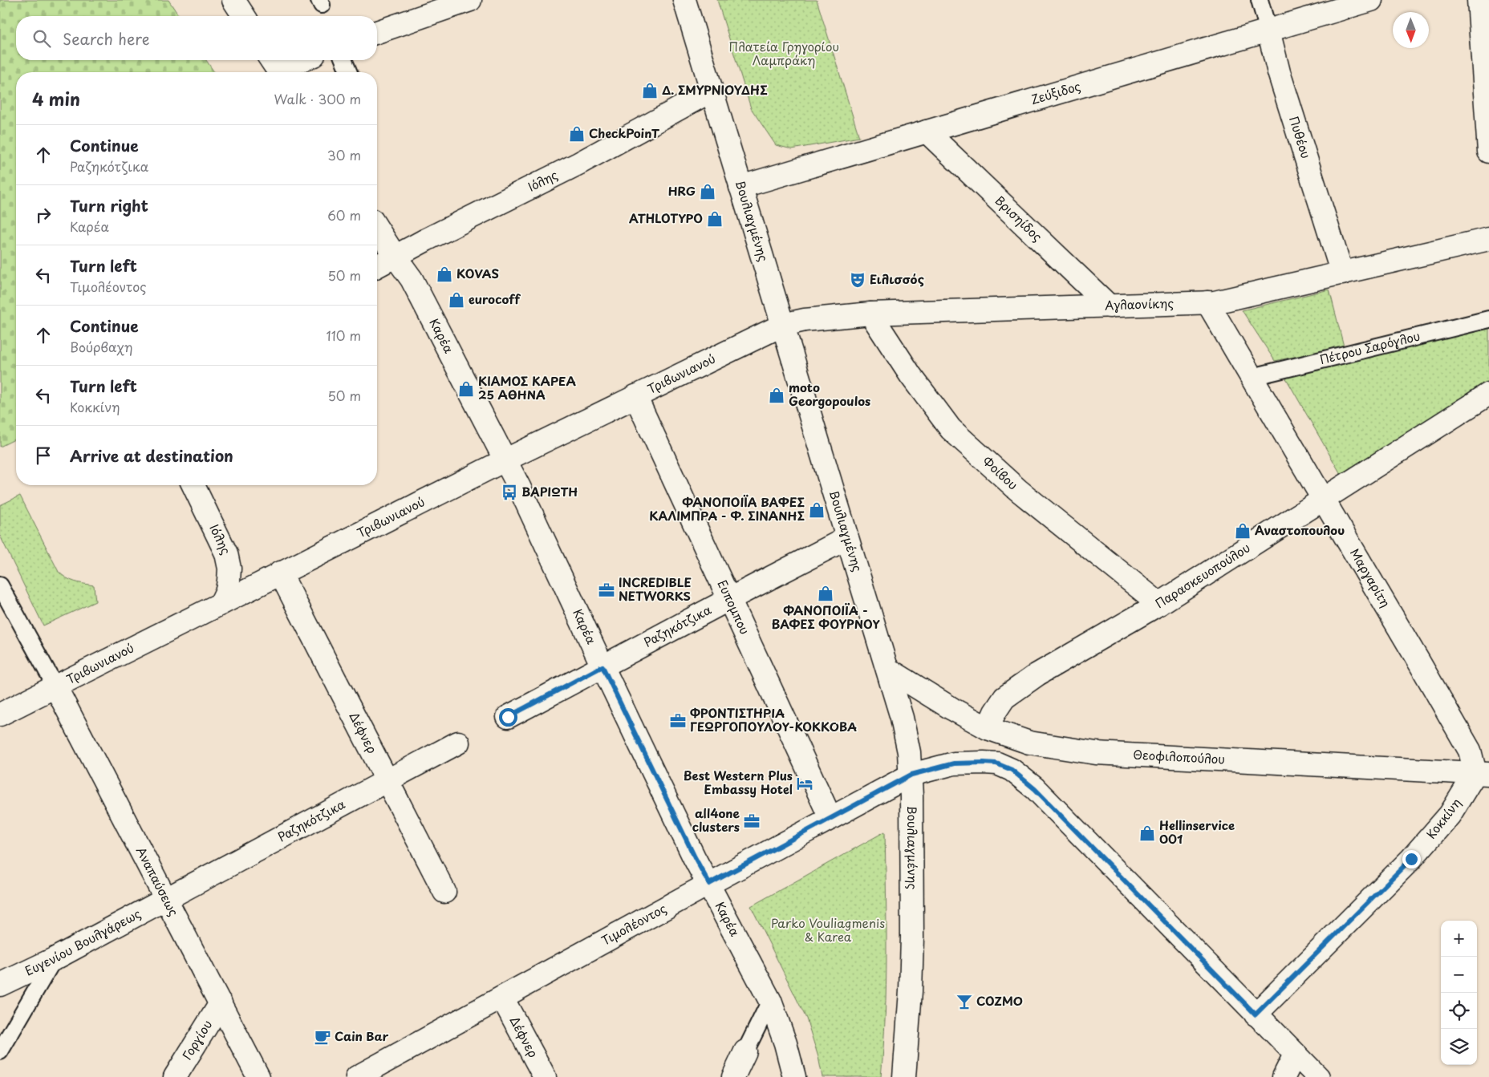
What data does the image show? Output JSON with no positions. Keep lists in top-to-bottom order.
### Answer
{
  "streets": {
    "street": [
      "Ζεύξιδος",
      "Πυθέου",
      "Ιόλης",
      "Βρισηίδος",
      "Βουλιαγμένης",
      "Αγλαονίκης",
      "Καρέα",
      "Πέτρου Σαρόγλου",
      "Τριβωνιανού",
      "Φοίβου",
      "Παρασκευοπούλου",
      "Μαργαρίτη",
      "Ευπομπου",
      "Ραζηκότζικα",
      "Δέφνερ",
      "Θεοφιλοπούλου",
      "Κοκκίνη",
      "Αναπαύσεως",
      "Τιμολέοντος",
      "Ευγενίου Βουλγάρεως",
      "Γοργίου"
    ]
  },
  "crossings": [
    ["Ζεύξιδος", "Πυθέου"],
    ["Ζεύξιδος", "Βρισηίδος"],
    ["Ζεύξιδος", "Βουλιαγμένης"],
    ["Πυθέου", "Αγλαονίκης"],
    ["Ιόλης", "Βουλιαγμένης"],
    ["Ιόλης", "Καρέα"],
    ["Ιόλης", "Τριβωνιανού"],
    ["Βρισηίδος", "Αγλαονίκης"],
    ["Βουλιαγμένης", "Αγλαονίκης"],
    ["Βουλιαγμένης", "Τριβωνιανού"],
    ["Βουλιαγμένης", "Ραζηκότζικα"],
    ["Βουλιαγμένης", "Θεοφιλοπούλου"],
    ["Βουλιαγμένης", "Τιμολέοντος"],
    ["Αγλαονίκης", "Τριβωνιανού"],
    ["Αγλαονίκης", "Φοίβου"],
    ["Αγλαονίκης", "Μαργαρίτη"],
    ["Καρέα", "Τριβωνιανού"],
    ["Καρέα", "Ραζηκότζικα"],
    ["Καρέα", "Τιμολέοντος"],
    ["Πέτρου Σαρόγλου", "Μαργαρίτη"],
    ["Τριβωνιανού", "Ευπομπου"],
    ["Τριβωνιανού", "Δέφνερ"],
    ["Τριβωνιανού", "Αναπαύσεως"],
    ["Φοίβου", "Παρασκευοπούλου"],
    ["Παρασκευοπούλου", "Μαργαρίτη"],
    ["Παρασκευοπούλου", "Θεοφιλοπούλου"],
    ["Μαργαρίτη", "Θεοφιλοπούλου"],
    ["Μαργαρίτη", "Κοκκίνη"],
    ["Ευπομπου", "Ραζηκότζικα"],
    ["Ευπομπου", "Τιμολέοντος"],
    ["Ραζηκότζικα", "Δέφνερ"],
    ["Ραζηκότζικα", "Αναπαύσεως"],
    ["Ραζηκότζικα", "Ευγενίου Βουλγάρεως"],
    ["Δέφνερ", "Τιμολέοντος"],
    ["Θεοφιλοπούλου", "Κοκκίνη"],
    ["Κοκκίνη", "Τιμολέοντος"],
    ["Αναπαύσεως", "Ευγενίου Βουλγάρεως"],
    ["Αναπαύσεως", "Γοργίου"]
  ],
  "parks": ["Πλατεία Γρηγορίου Λαμπράκη", "Parko Vouliagmenis & Karea"],
  "places": {
    "shop": [
      "Δ. ΣΜΥΡΝΙΟΥΔΗΣ",
      "CheckPoinT",
      "HRG",
      "ATHLOTYPO",
      "KOVAS",
      "eurocoff",
      "ΚΙΑΜΟΣ ΚΑΡΕΑ 25 ΑΘΗΝΑ",
      "moto Georgopoulos",
      "ΦΑΝΟΠΟΙΪΑ ΒΑΦΕΣ ΚΑΛΙΜΠΡΑ - Φ. ΣΙΝΑΝΗΣ",
      "Αναστοπουλου",
      "ΦΑΝΟΠΟΙΪΑ - ΒΑΦΕΣ ΦΟΥΡΝΟΥ",
      "Hellinservice 001"
    ],
    "theatre": ["Ειλισσός"],
    "bus stop": ["ΒΑΡΙΩΤΗ"],
    "office": ["INCREDIBLE NETWORKS", "ΦΡΟΝΤΙΣΤΗΡΙΑ ΓΕΩΡΓΟΠΟΥΛΟΥ-ΚΟΚΚΟΒΑ", "all4one clusters"],
    "hotel": ["Best Western Plus Embassy Hotel"],
    "bar": ["COZMO"],
    "cafe": ["Cain Bar"]
  },
  "north": "bottom",
  "page": {
    "search": "Search here",
    "heading": ["4 min", "Walk · 300 m"],
    "list": [
      ["Continue", "Ραζηκότζικα", "30 m"],
      ["Turn right", "Καρέα", "60 m"],
      ["Turn left", "Τιμολέοντος", "50 m"],
      ["Continue", "Βούρβαχη", "110 m"],
      ["Turn left", "Κοκκίνη", "50 m"],
      "Arrive at destination"
    ],
    "map_buttons": ["+", "−"]
  }
}
